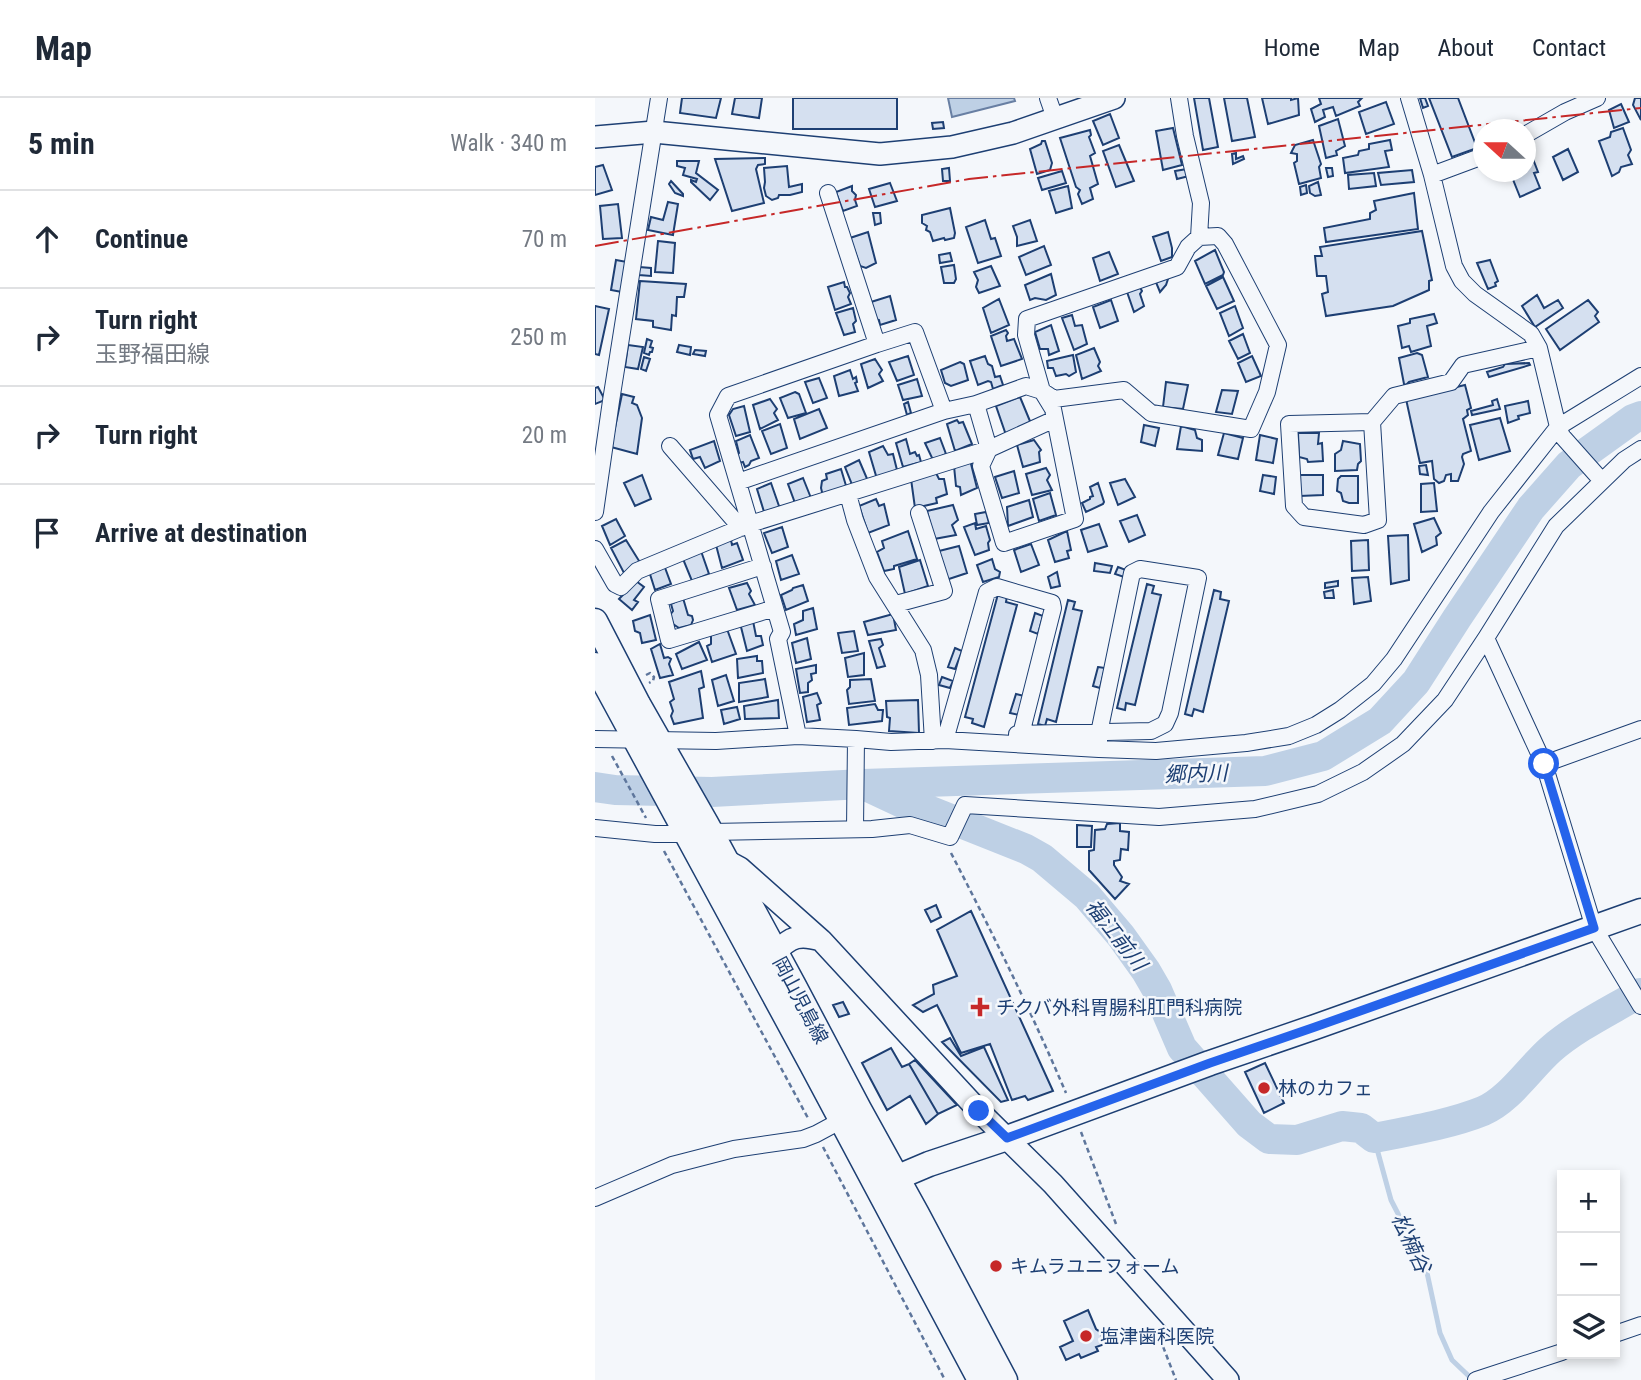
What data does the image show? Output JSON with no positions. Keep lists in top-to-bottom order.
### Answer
{
  "streets": {
    "main road": ["岡山児島線"]
  },
  "water": ["郷内川", "福江前川", "松楠谷"],
  "places": {
    "health": ["チクバ外科胃腸科肛門科病院"],
    "other": ["林のカフェ", "キムラユニフォーム", "塩津歯科医院"]
  },
  "north": "left",
  "page": {
    "header": "Map",
    "nav": [
      "Home",
      "Map",
      "About",
      "Contact"
    ],
    "heading": ["5 min", "Walk · 340 m"],
    "list": [
      ["Continue", "70 m"],
      ["Turn right", "玉野福田線", "250 m"],
      ["Turn right", "20 m"],
      "Arrive at destination"
    ],
    "map_buttons": ["+", "−"]
  }
}
